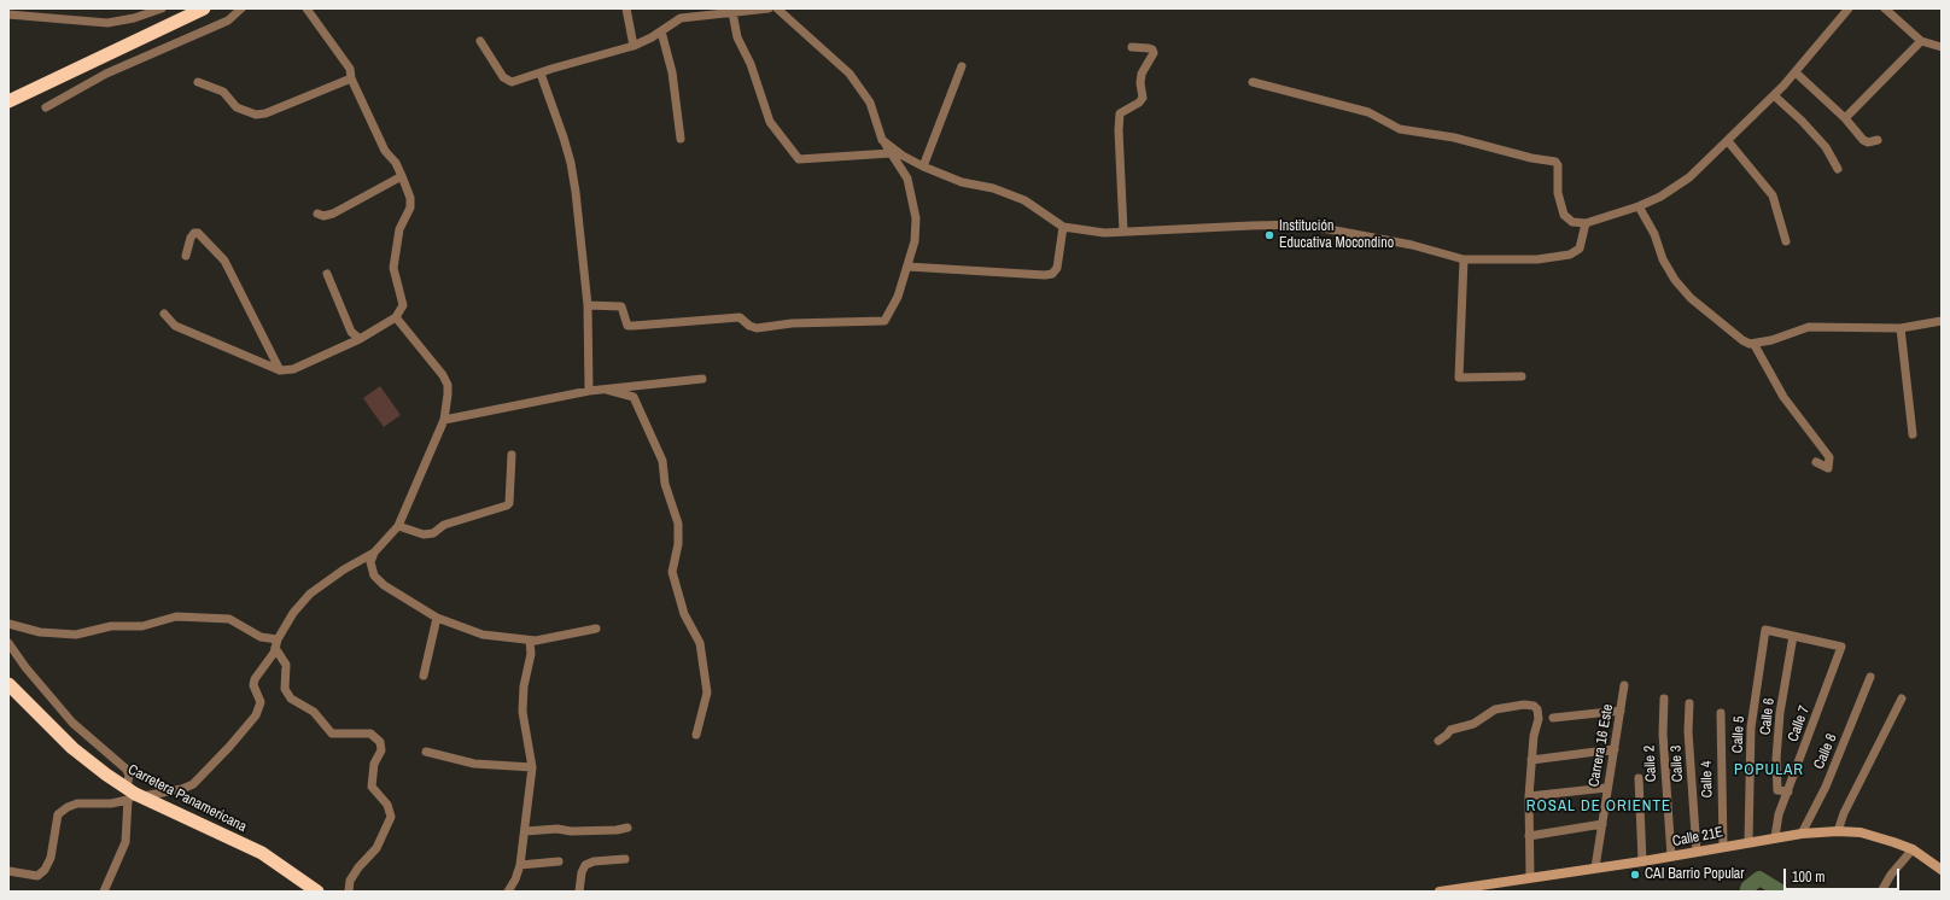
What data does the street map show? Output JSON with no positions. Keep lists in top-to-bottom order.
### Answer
{
  "streets": {
    "highway": ["Carretera Panamericana"],
    "main road": ["Calle 21E"],
    "street": [
      "Calle 6",
      "Calle 7",
      "Calle 5",
      "Carrera 16 Este",
      "Calle 8",
      "Calle 2",
      "Calle 3",
      "Calle 4"
    ]
  },
  "crossings": [
    ["Calle 6", "Calle 7"],
    ["Calle 6", "Calle 5"],
    ["Calle 7", "Calle 5"],
    ["Calle 7", "Calle 21E"],
    ["Calle 5", "Calle 21E"],
    ["Carrera 16 Este", "Calle 21E"],
    ["Calle 8", "Calle 21E"],
    ["Calle 2", "Calle 21E"],
    ["Calle 3", "Calle 21E"],
    ["Calle 4", "Calle 21E"]
  ],
  "districts": ["POPULAR", "ROSAL DE ORIENTE"],
  "places": ["Institución Educativa Mocondino", "CAI Barrio Popular"],
  "scale_bar": "100 m"
}
